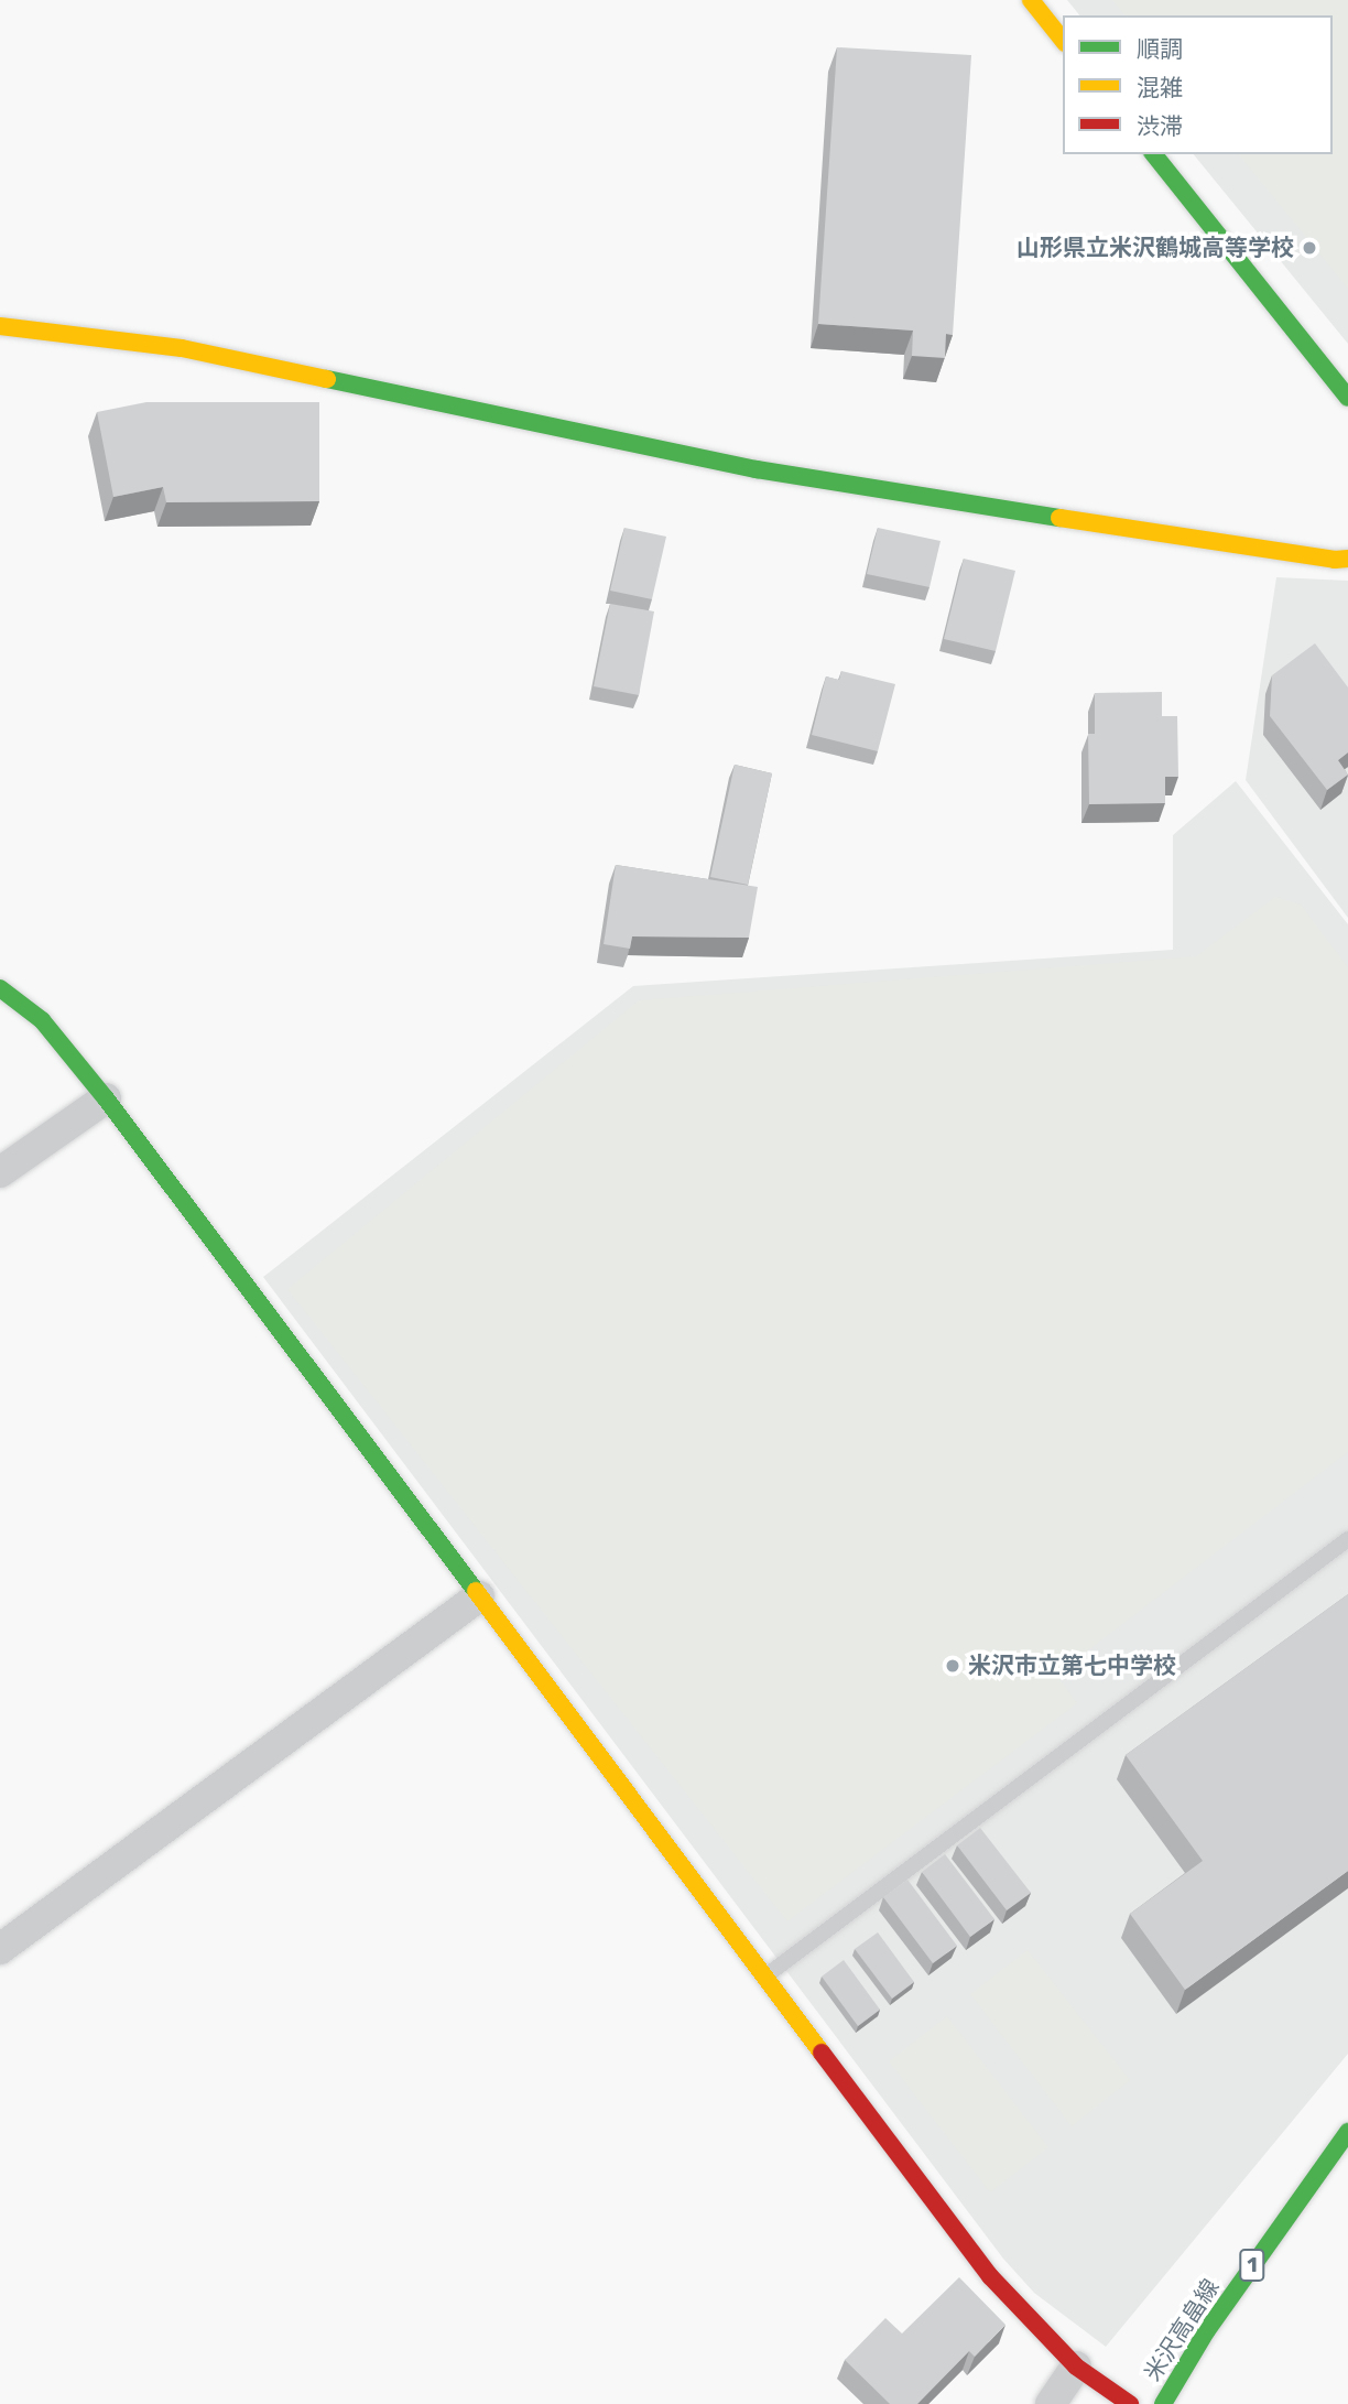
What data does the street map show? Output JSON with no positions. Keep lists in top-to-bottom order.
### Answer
{
  "streets": {
    "street": ["1", "米沢高畠線"]
  },
  "places": ["山形県立米沢鶴城高等学校", "米沢市立第七中学校"],
  "legend": ["順調", "混雑", "渋滞"]
}
